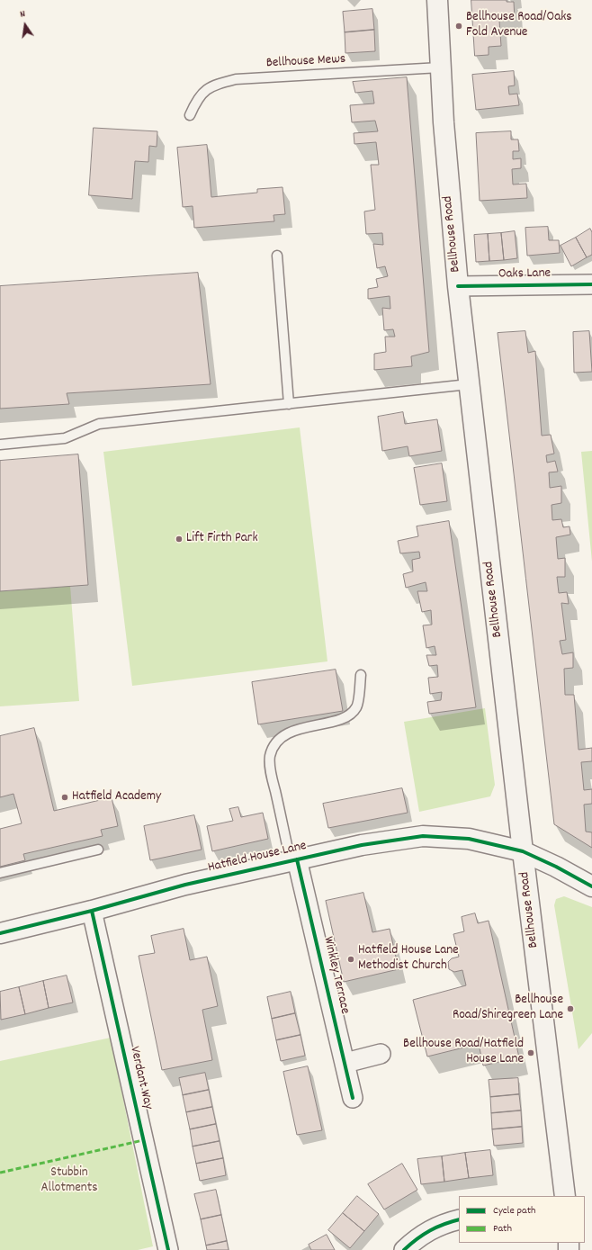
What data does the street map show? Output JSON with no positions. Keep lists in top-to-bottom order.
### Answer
{
  "streets": {
    "main road": ["Bellhouse Road", "Hatfield House Lane"],
    "street": ["Oaks Lane", "Winkley Terrace", "Verdant Way"],
    "lane": ["Bellhouse Mews"]
  },
  "crossings": [
    ["Bellhouse Mews", "Bellhouse Road"],
    ["Bellhouse Road", "Oaks Lane"],
    ["Bellhouse Road", "Hatfield House Lane"],
    ["Hatfield House Lane", "Winkley Terrace"],
    ["Hatfield House Lane", "Verdant Way"]
  ],
  "parks": ["Stubbin Allotments"],
  "places": [
    "Bellhouse Road/Oaks Fold Avenue",
    "Lift Firth Park",
    "Hatfield Academy",
    "Hatfield House Lane Methodist Church",
    "Bellhouse Road/Shiregreen Lane",
    "Bellhouse Road/Hatfield House Lane"
  ],
  "legend": ["Cycle path", "Path"],
  "north": "top"
}
